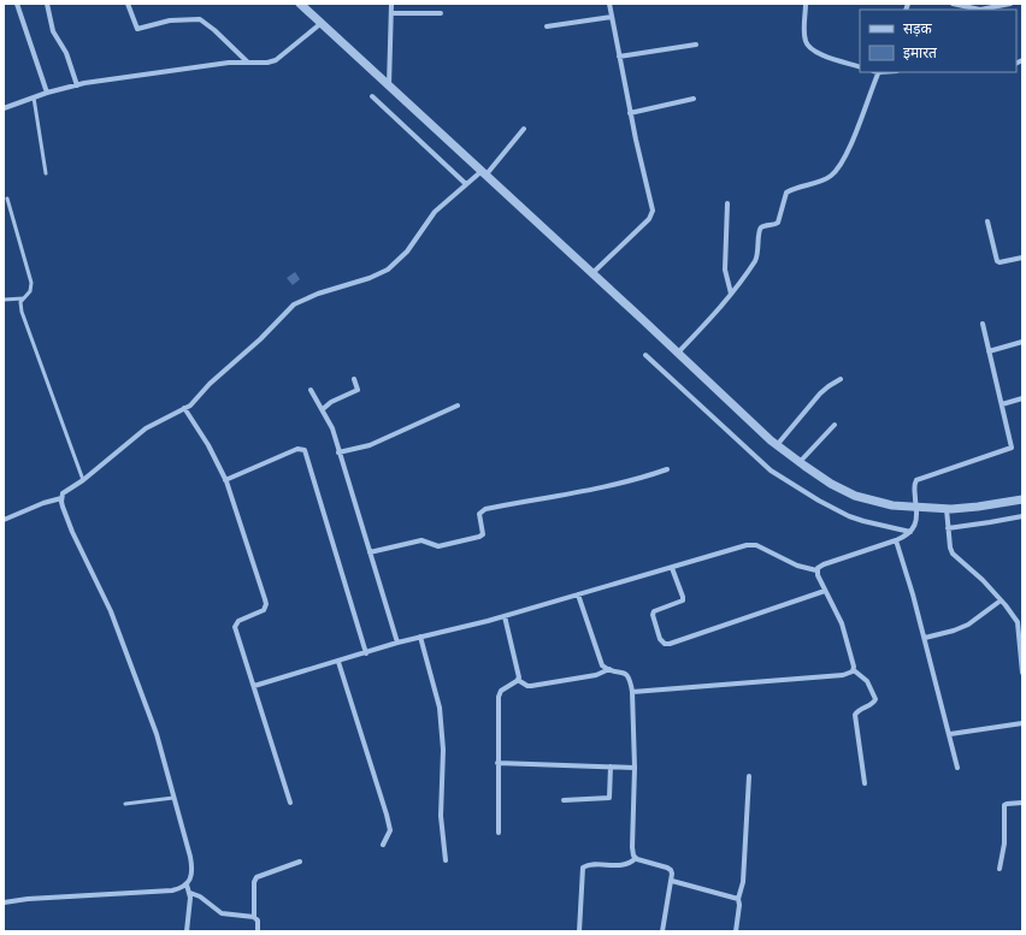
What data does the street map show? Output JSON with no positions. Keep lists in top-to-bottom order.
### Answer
{
  "legend": ["सड़क", "इमारत"]
}
